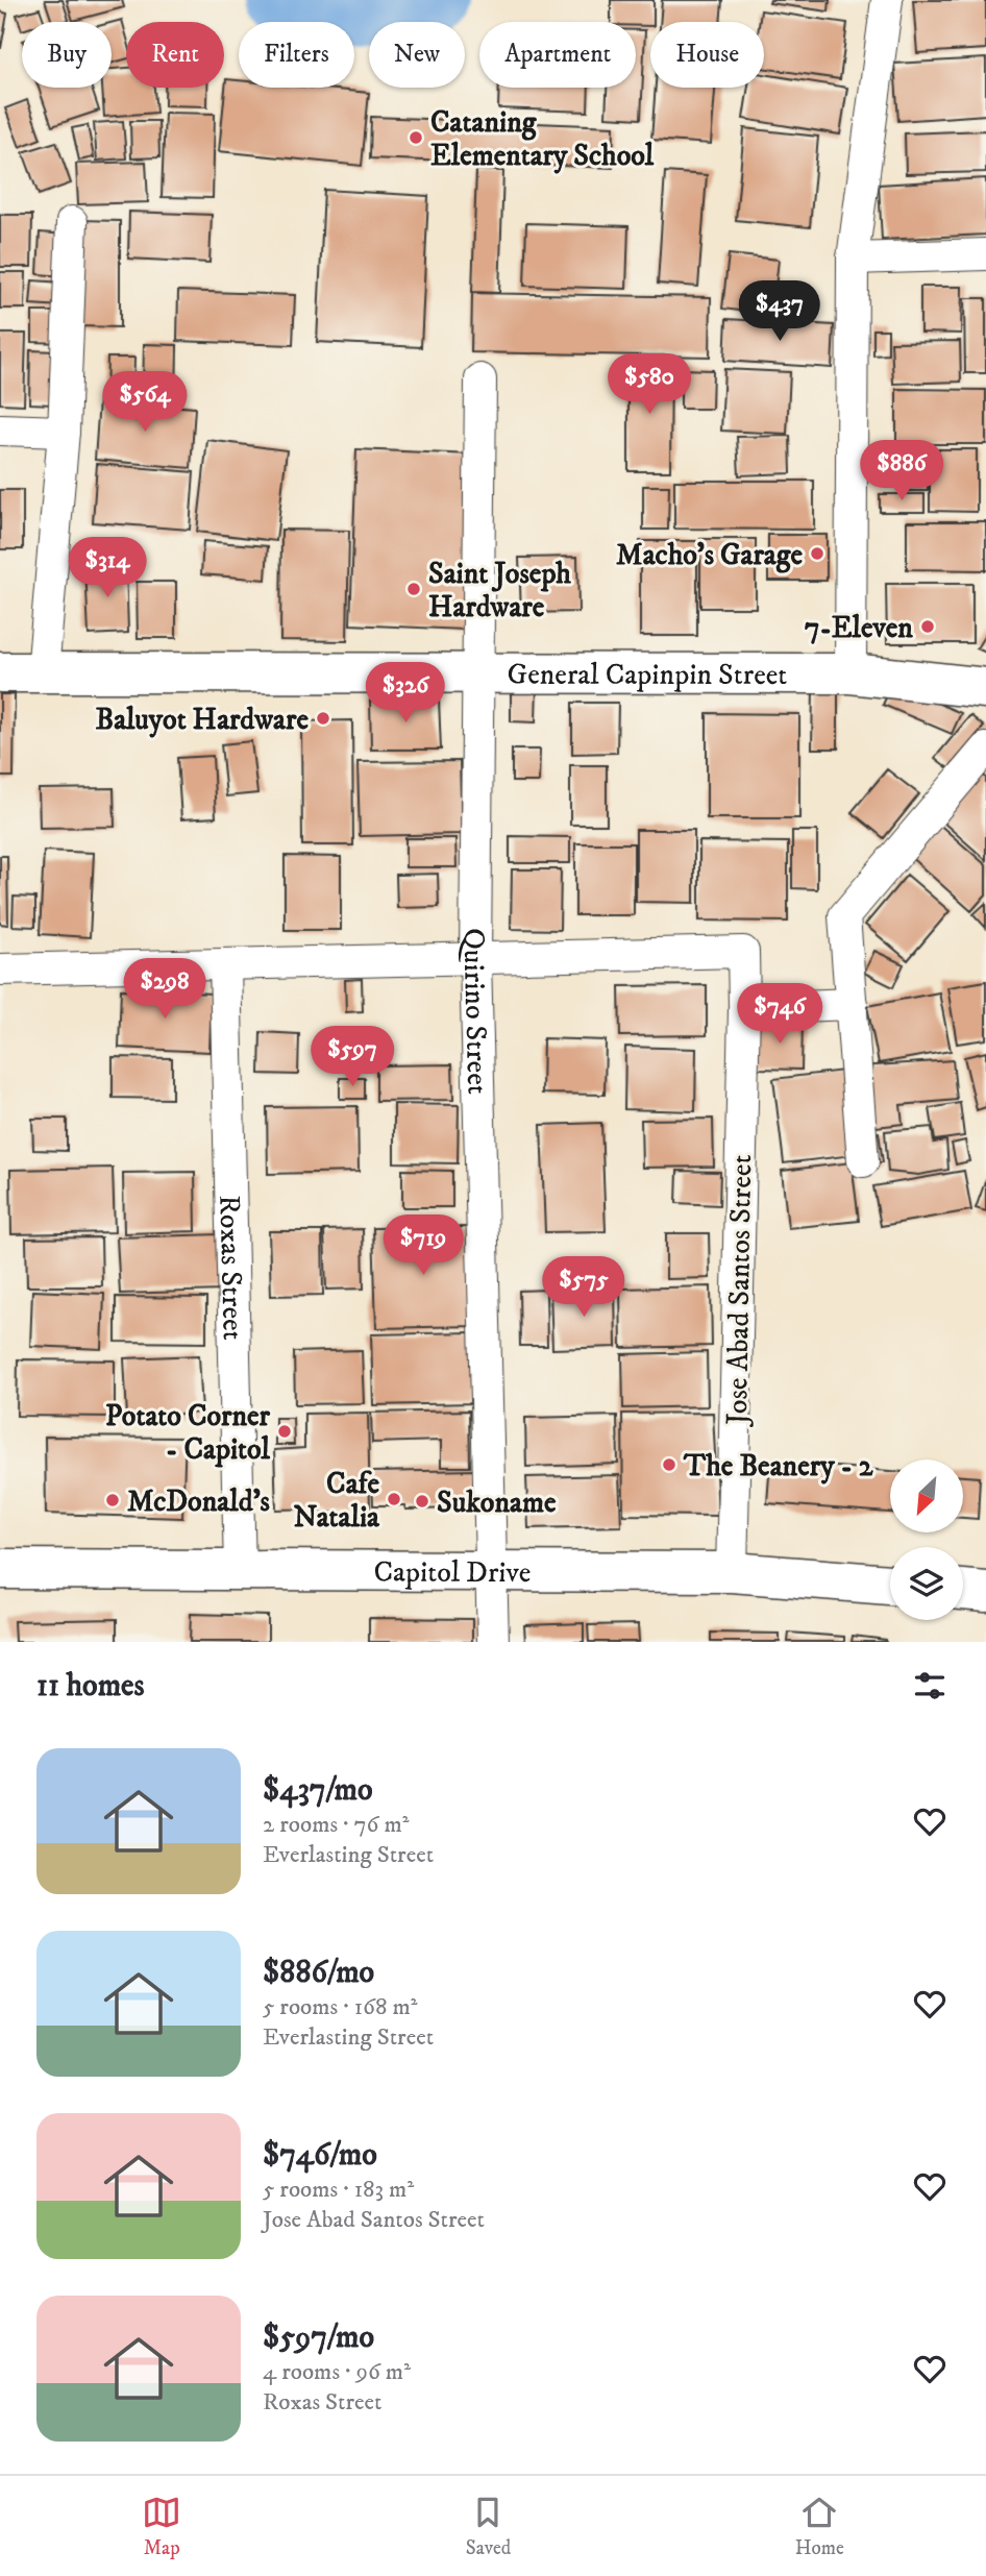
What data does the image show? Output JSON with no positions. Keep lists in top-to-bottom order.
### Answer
{
  "streets": {
    "street": [
      "General Capinpin Street",
      "Quirino Street",
      "Roxas Street",
      "Jose Abad Santos Street",
      "Capitol Drive"
    ]
  },
  "crossings": [
    ["General Capinpin Street", "Quirino Street"],
    ["Quirino Street", "Jose Abad Santos Street"],
    ["Quirino Street", "Capitol Drive"],
    ["Roxas Street", "Capitol Drive"],
    ["Jose Abad Santos Street", "Capitol Drive"]
  ],
  "places": [
    "Cataning Elementary School",
    "Macho's Garage",
    "Saint Joseph Hardware",
    "7-Eleven",
    "Baluyot Hardware",
    "Potato Corner - Capitol",
    "The Beanery - 2",
    "Cafe Natalia",
    "McDonald's",
    "Sukoname"
  ],
  "north": "bottom left",
  "page": {
    "chip": [
      "Buy",
      "Rent",
      "Filters",
      "New",
      "Apartment",
      "House"
    ],
    "price": [
      "$437",
      "$580",
      "$564",
      "$886",
      "$314",
      "$326",
      "$298",
      "$746",
      "$597",
      "$719",
      "$575"
    ],
    "heading": "11 homes",
    "list": [
      {
        "name": "$437/mo",
        "note": "2 rooms · 76 m² · Everlasting Street"
      },
      {
        "name": "$886/mo",
        "note": "5 rooms · 168 m² · Everlasting Street"
      },
      {
        "name": "$746/mo",
        "note": "5 rooms · 183 m² · Jose Abad Santos Street"
      },
      {
        "name": "$597/mo",
        "note": "4 rooms · 96 m² · Roxas Street"
      }
    ],
    "tabs": ["Map", "Saved", "Home"]
  }
}
